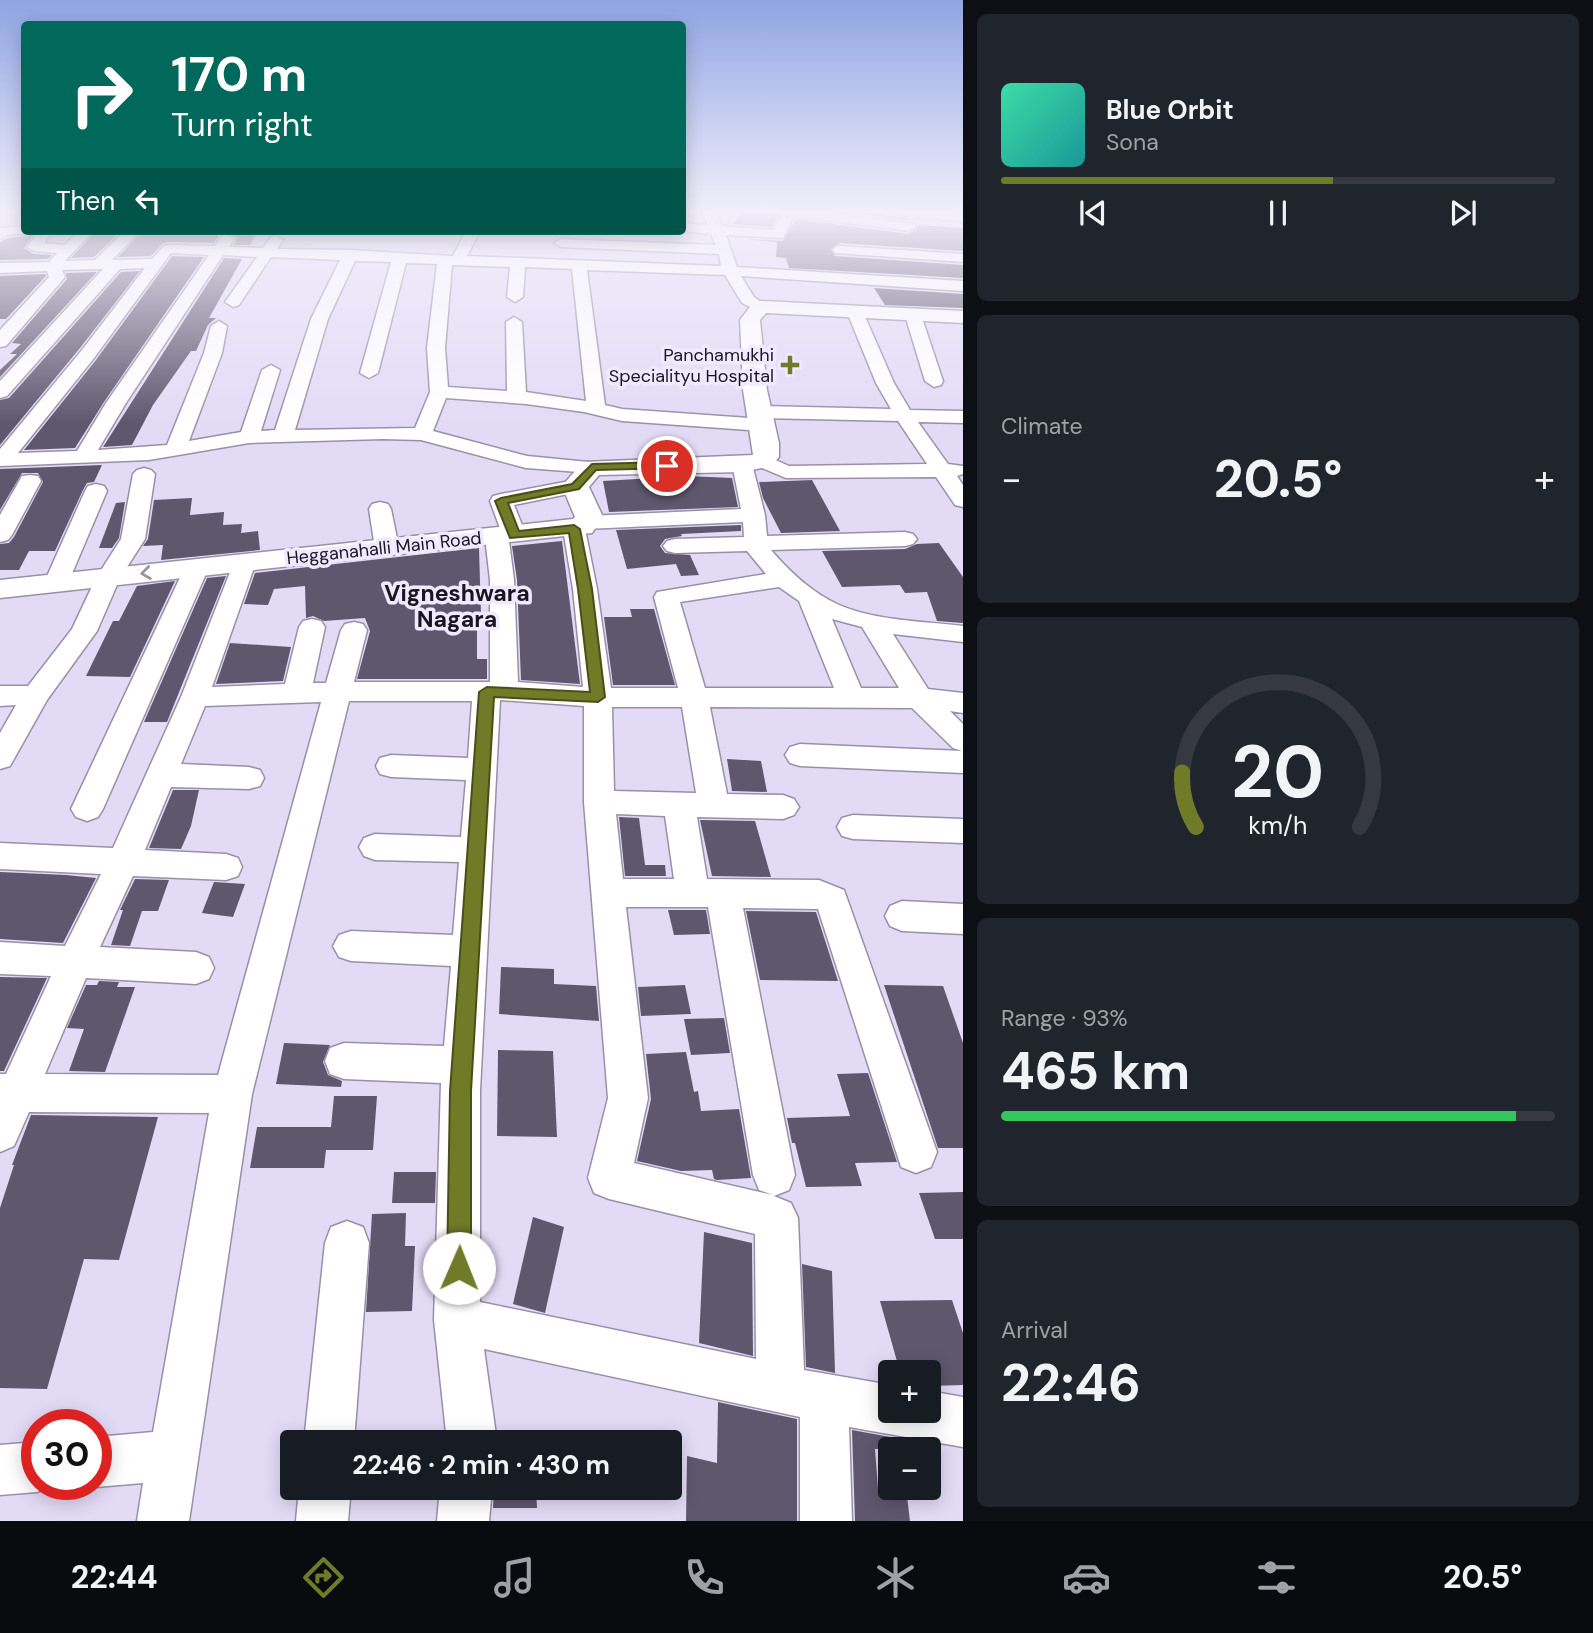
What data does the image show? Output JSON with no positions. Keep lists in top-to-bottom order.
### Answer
{
  "streets": {
    "main road": ["Hegganahalli Main Road"]
  },
  "districts": ["Vigneshwara Nagara"],
  "places": {
    "health": ["Panchamukhi Specialityu Hospital"]
  },
  "page": {
    "turn": ["170 m", "Turn right"],
    "song": ["Blue Orbit", "Sona"],
    "then": "Then",
    "tile": [
      "Climate",
      ["Range · 93%", "465 km"],
      ["Arrival", "22:46"]
    ],
    "heat": ["−", "20.5°", "+"],
    "map_buttons": ["+", "−"],
    "limit": "30",
    "trip": "22:46 · 2 min · 430 m",
    "tabs": ["22:44", "20.5°"],
    "gauge": ["20", "km/h"]
  }
}
